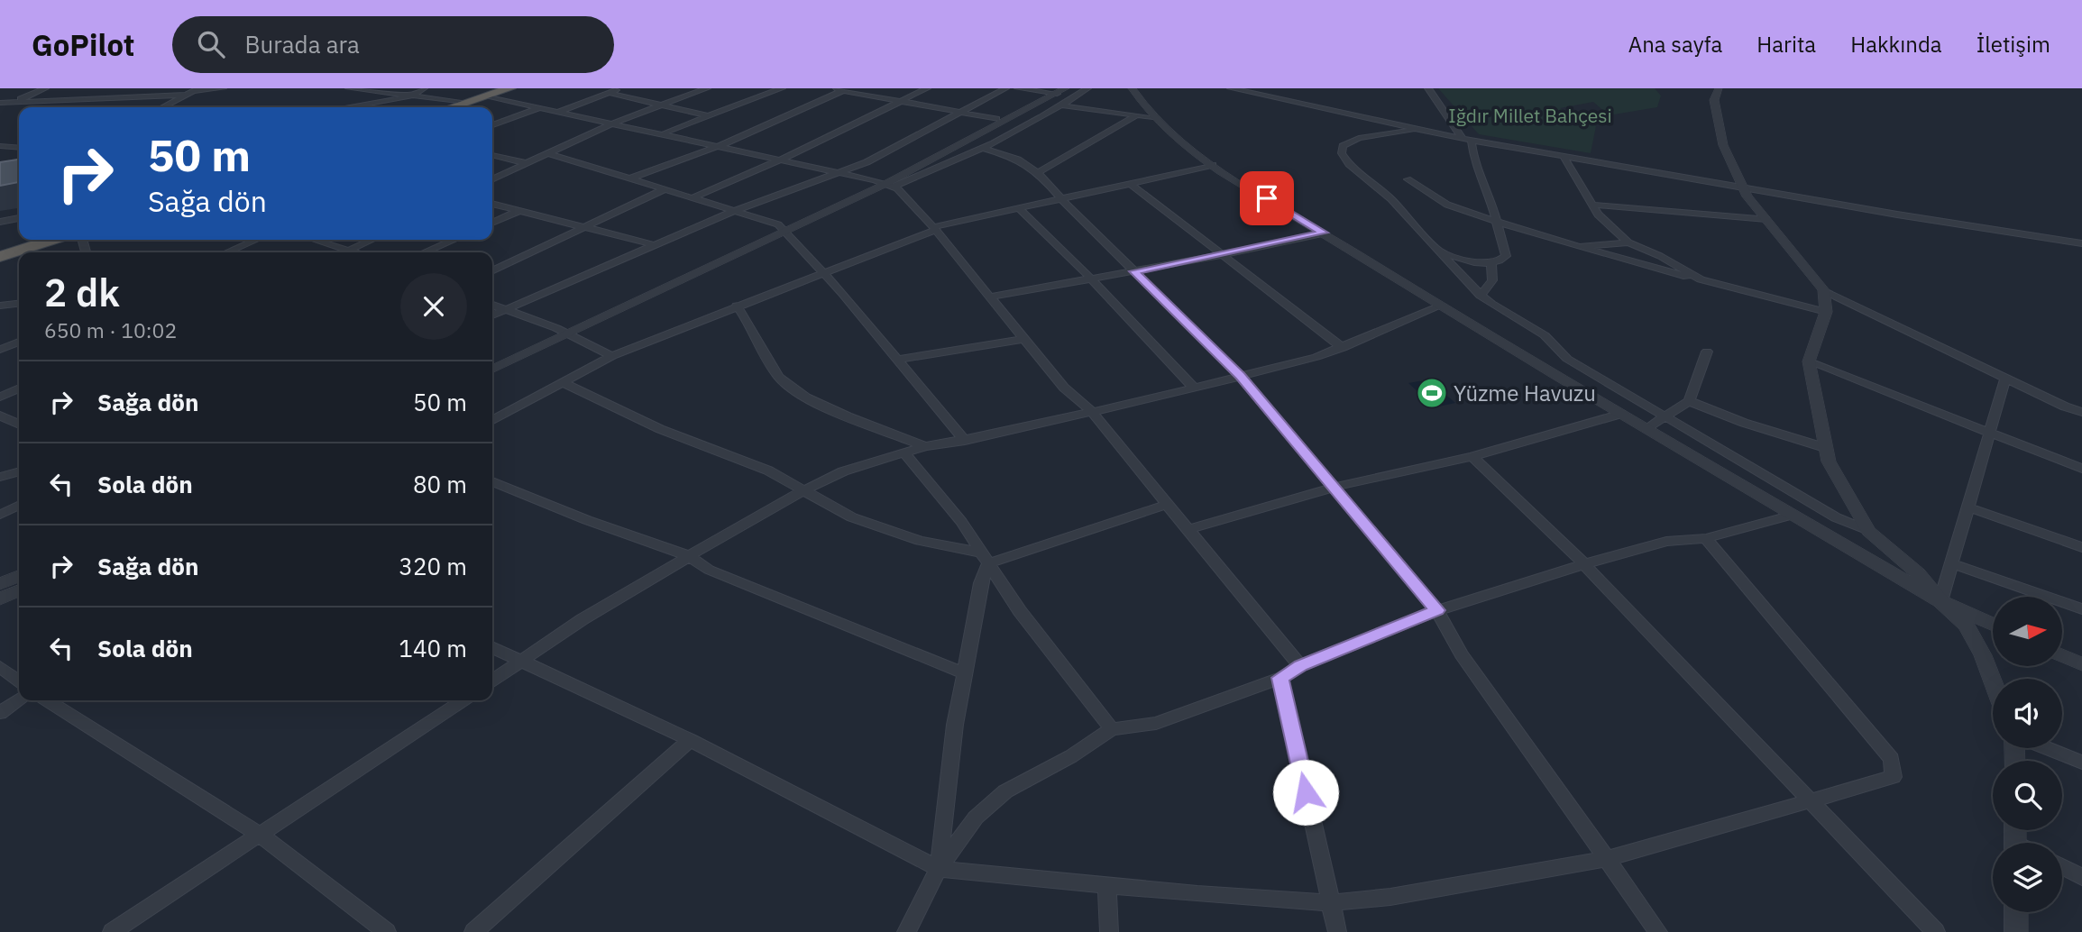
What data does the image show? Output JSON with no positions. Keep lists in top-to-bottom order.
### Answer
{
  "parks": ["Iğdır Millet Bahçesi"],
  "places": {
    "sports": ["Yüzme Havuzu"]
  },
  "north": "right",
  "page": {
    "header": "GoPilot",
    "search": "Burada ara",
    "nav": [
      "Ana sayfa",
      "Harita",
      "Hakkında",
      "İletişim"
    ],
    "turn": ["50 m", "Sağa dön"],
    "heading": ["2 dk", "650 m · 10:02"],
    "list": [
      {
        "name": "Sağa dön",
        "value": "50 m"
      },
      {
        "name": "Sola dön",
        "value": "80 m"
      },
      {
        "name": "Sağa dön",
        "value": "320 m"
      },
      {
        "name": "Sola dön",
        "value": "140 m"
      }
    ]
  }
}
